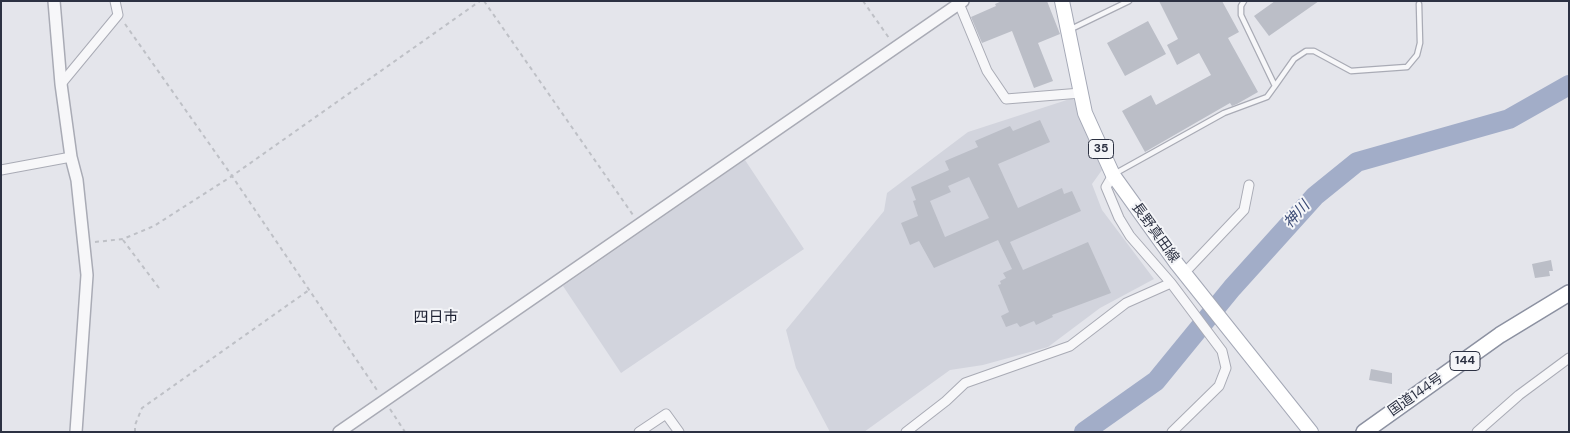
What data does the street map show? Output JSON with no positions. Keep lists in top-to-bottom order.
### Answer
{
  "streets": {
    "highway": ["144", "国道144号"],
    "main road": ["35", "長野真田線"]
  },
  "districts": ["四日市"],
  "water": ["神川"]
}
